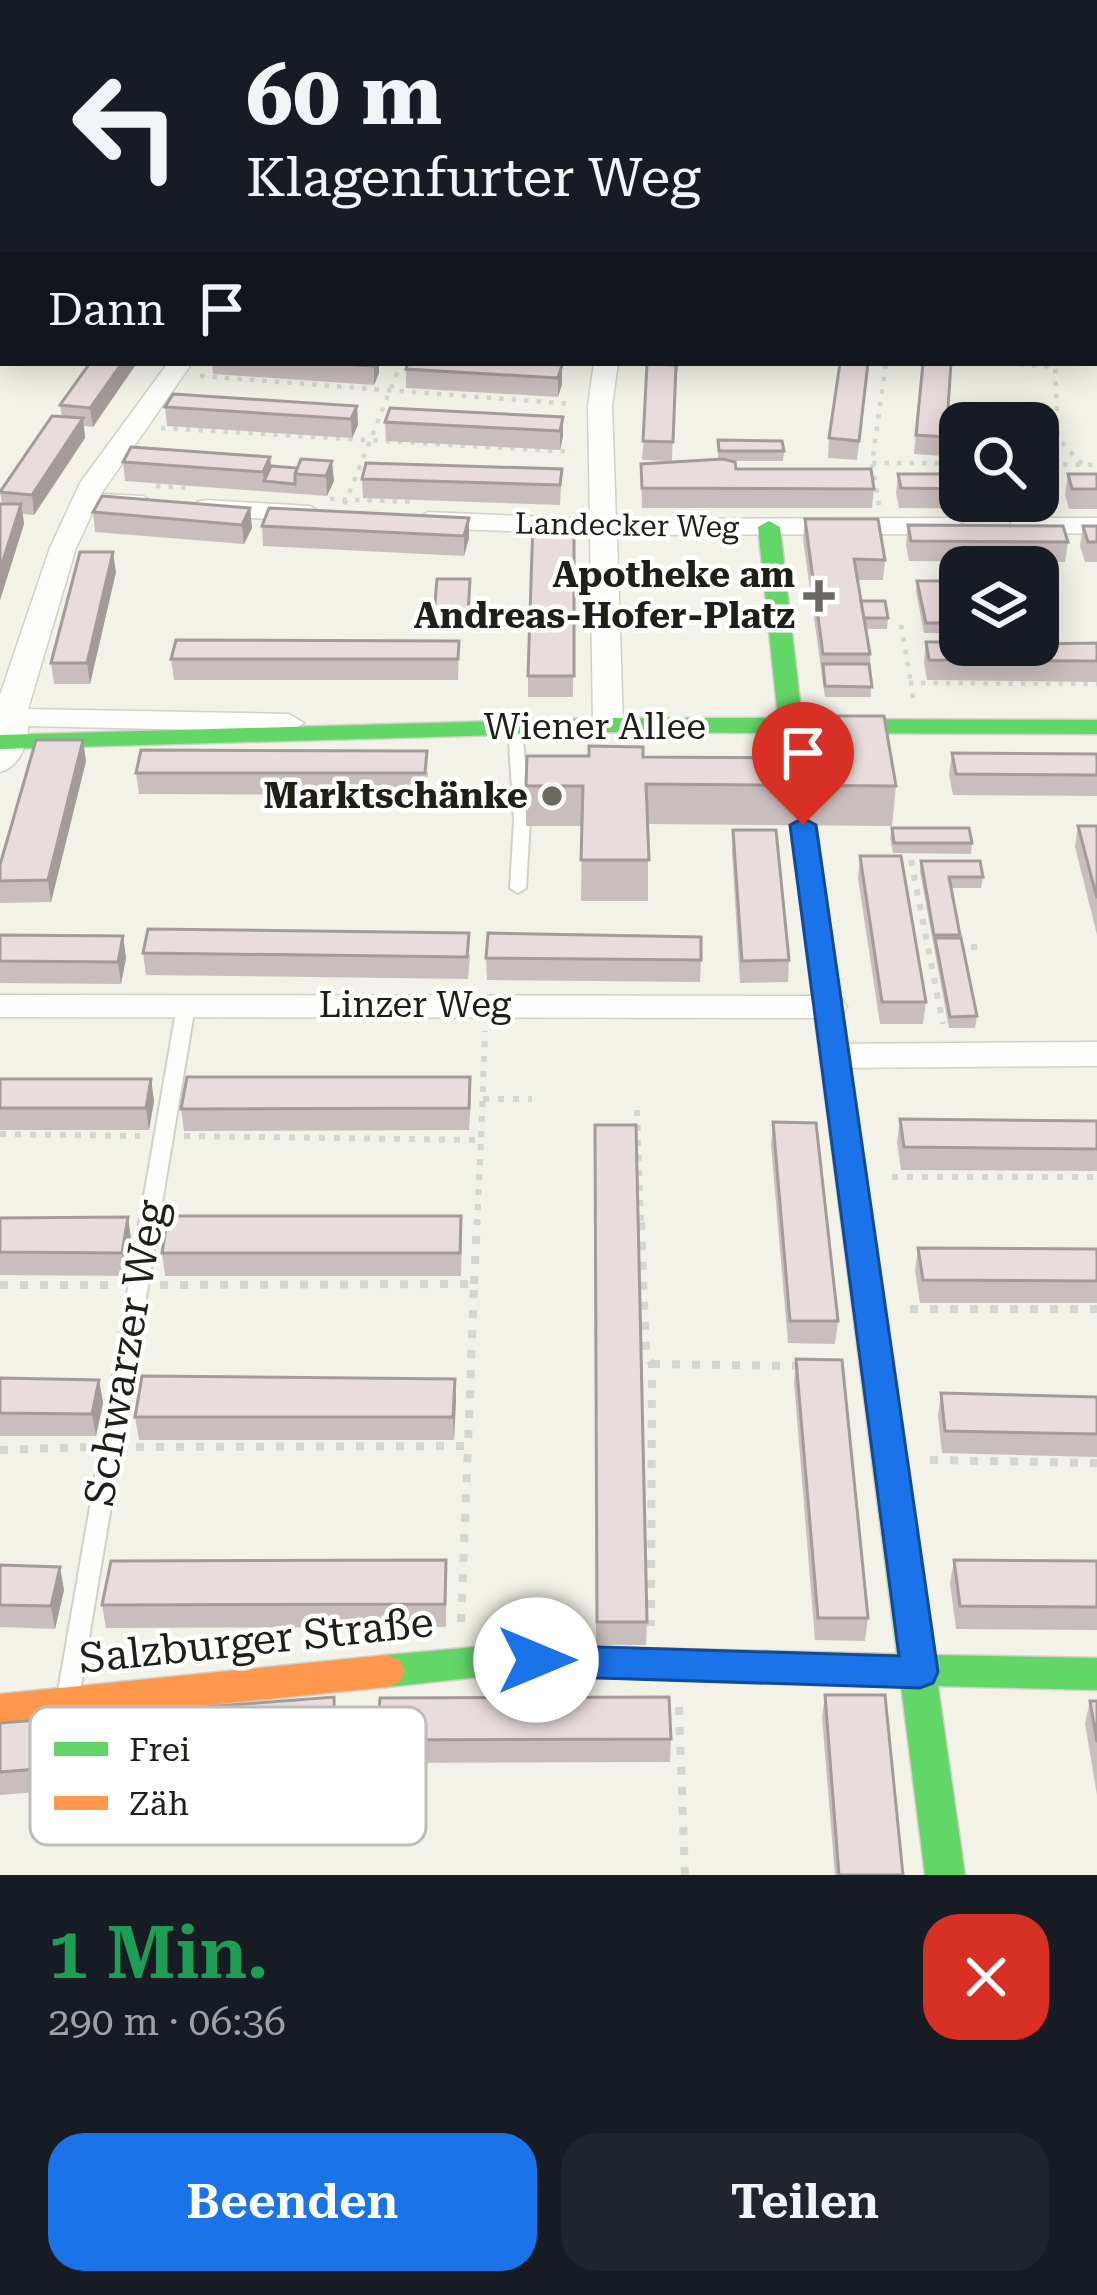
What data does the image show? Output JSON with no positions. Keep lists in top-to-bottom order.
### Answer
{
  "streets": {
    "street": [
      "Landecker Weg",
      "Wiener Allee",
      "Linzer Weg",
      "Salzburger Straße"
    ],
    "lane": ["Schwarzer Weg"]
  },
  "crossings": [
    ["Linzer Weg", "Schwarzer Weg"],
    ["Schwarzer Weg", "Salzburger Straße"]
  ],
  "places": {
    "health": ["Apotheke am Andreas-Hofer-Platz"],
    "other": ["Marktschänke"]
  },
  "legend": ["Frei", "Zäh"],
  "page": {
    "turn": ["60 m", "Klagenfurter Weg"],
    "then": "Dann",
    "heading": ["1 Min.", "290 m · 06:36"],
    "buttons": ["Beenden", "Teilen"]
  }
}
